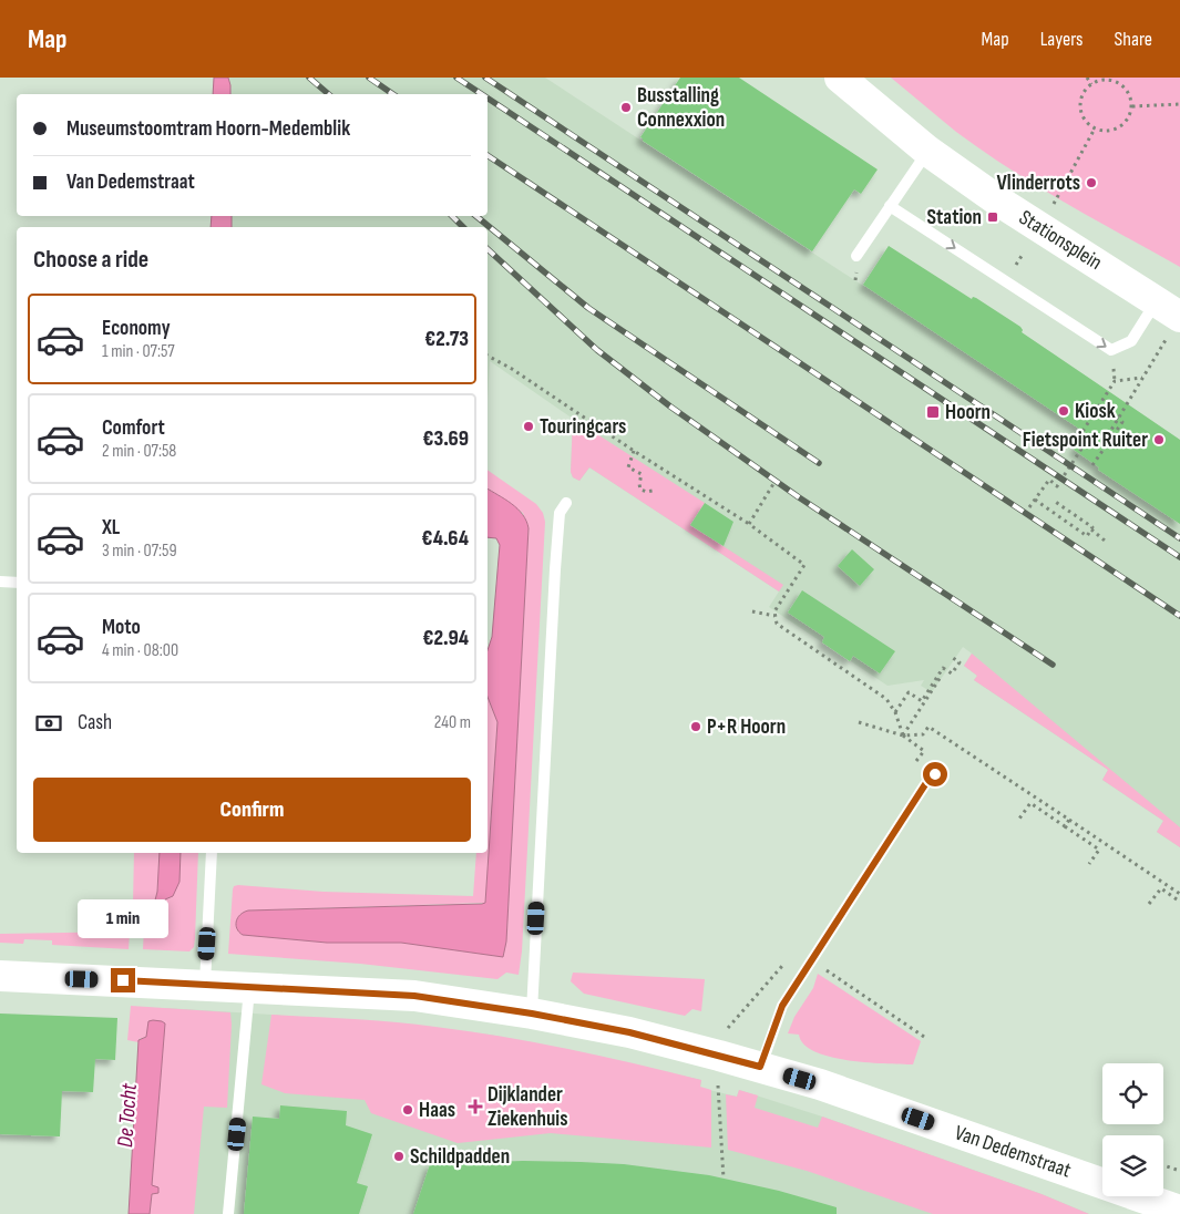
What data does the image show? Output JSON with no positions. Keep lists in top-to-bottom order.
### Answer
{
  "streets": {
    "street": ["Stationsplein", "Van Dedemstraat"]
  },
  "water": ["De Tocht"],
  "places": {
    "other": [
      "Busstalling Connexxion",
      "Vlinderrots",
      "Kiosk",
      "Touringcars",
      "Fietspoint Ruiter",
      "P+R Hoorn",
      "Haas",
      "Schildpadden"
    ],
    "transit": ["Station", "Hoorn"],
    "health": ["Dijklander Ziekenhuis"]
  },
  "page": {
    "header": "Map",
    "nav": ["Map", "Layers", "Share"],
    "banner": ["Museumstoomtram Hoorn-Medemblik", "Van Dedemstraat"],
    "heading": "Choose a ride",
    "list": [
      {
        "name": "Economy",
        "note": "1 min · 07:57",
        "value": "€2.73"
      },
      {
        "name": "Comfort",
        "note": "2 min · 07:58",
        "value": "€3.69"
      },
      {
        "name": "XL",
        "note": "3 min · 07:59",
        "value": "€4.64"
      },
      {
        "name": "Moto",
        "note": "4 min · 08:00",
        "value": "€2.94"
      }
    ],
    "pay": ["Cash", "240 m"],
    "buttons": "Confirm",
    "bubble": "1 min"
  }
}
